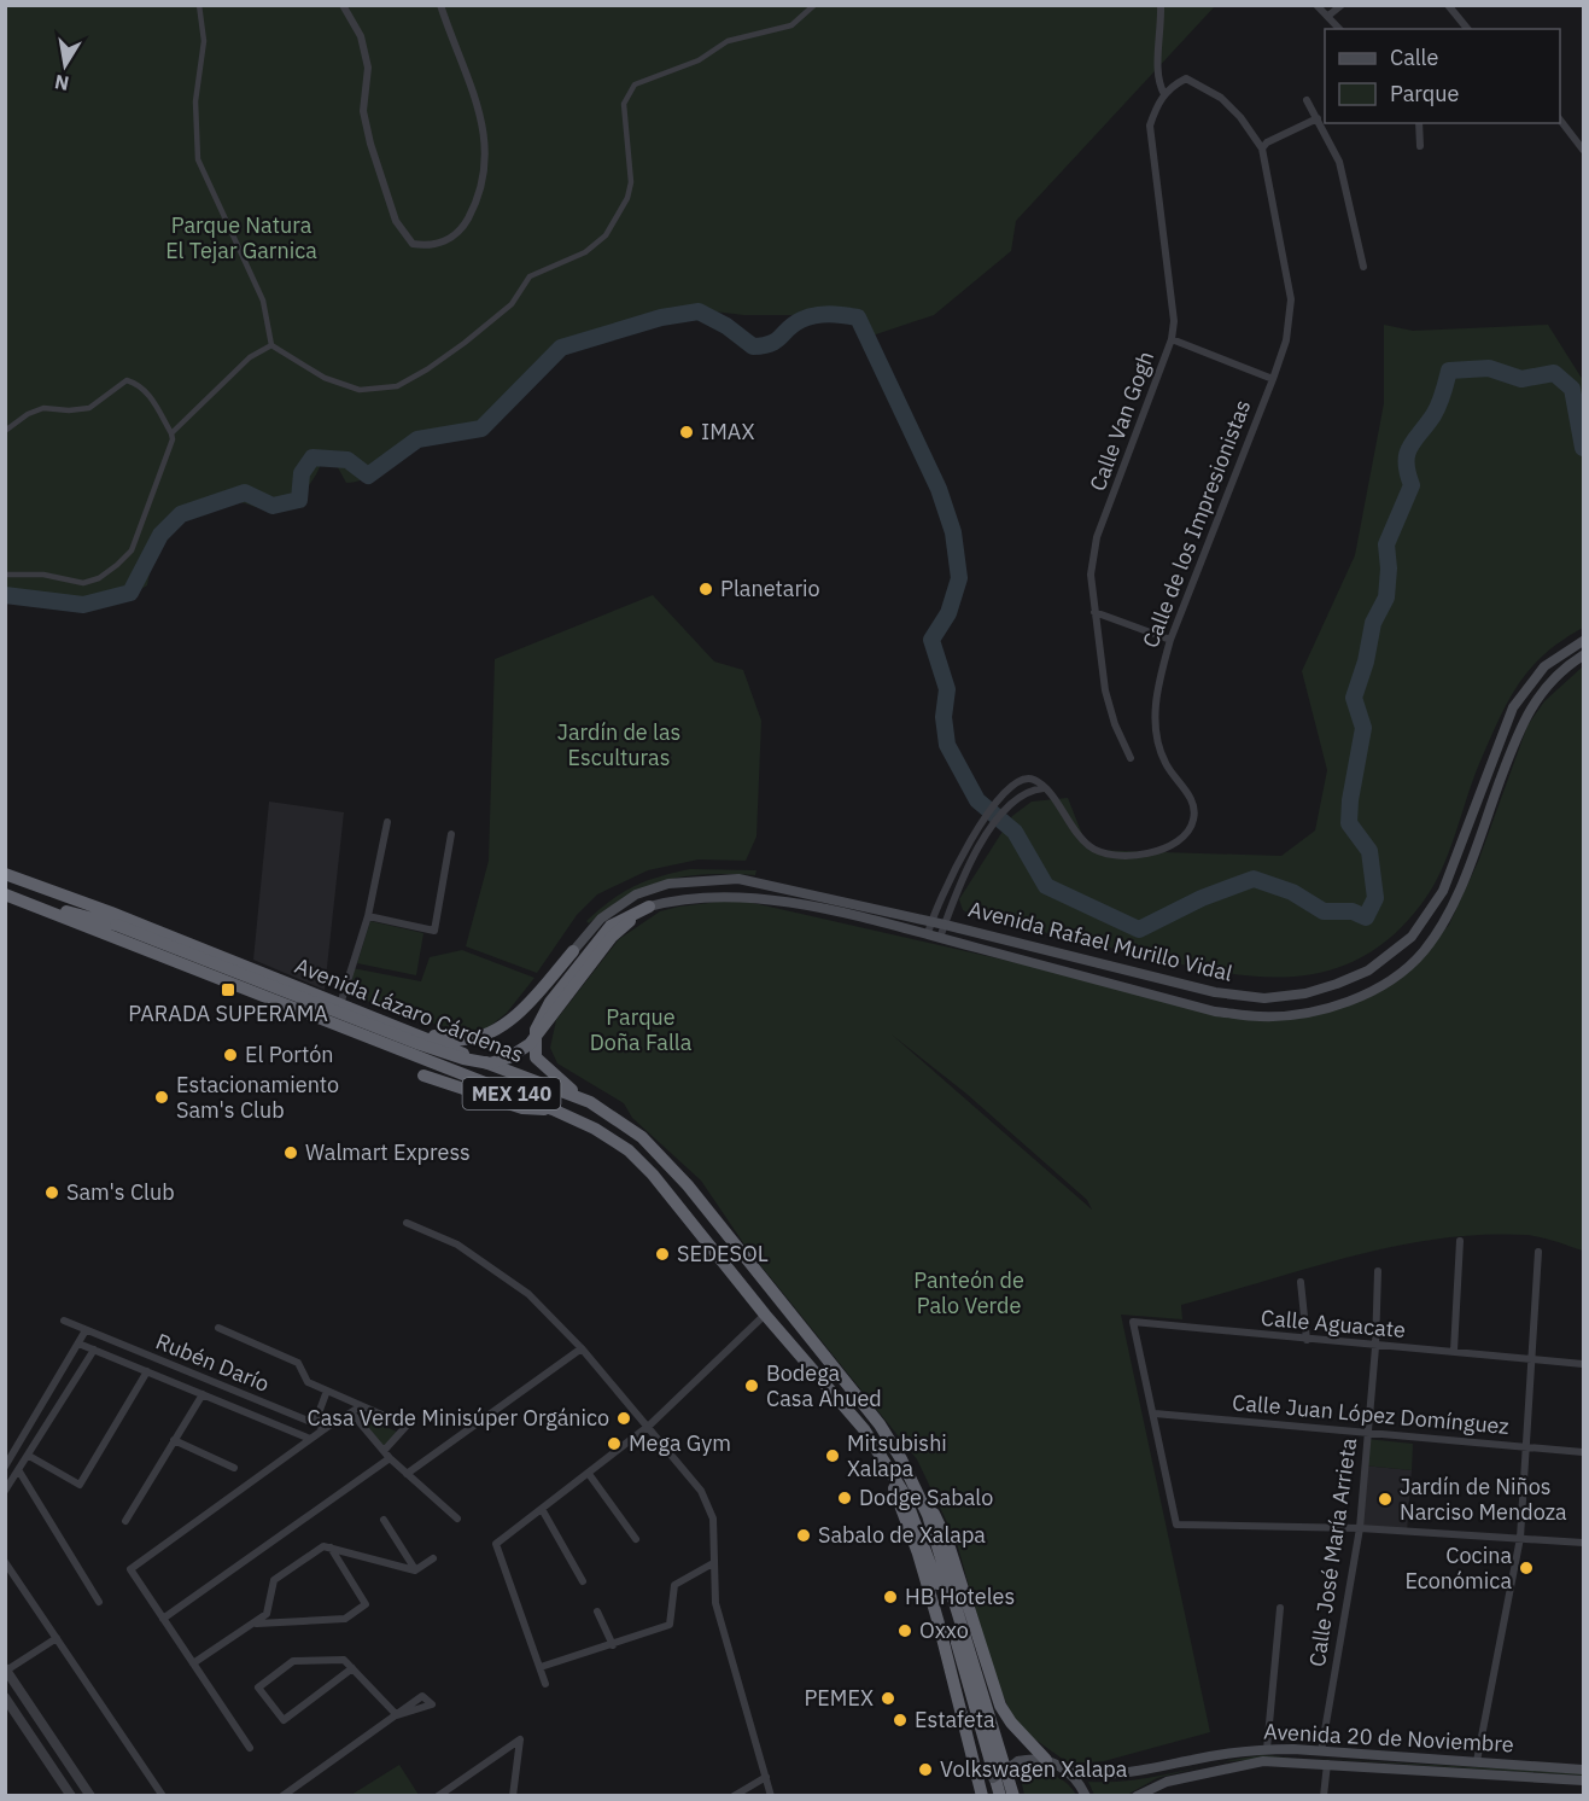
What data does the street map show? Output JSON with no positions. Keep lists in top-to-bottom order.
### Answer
{
  "streets": {
    "highway": ["Avenida Lázaro Cárdenas", "MEX 140"],
    "main road": ["Avenida Rafael Murillo Vidal", "Avenida 20 de Noviembre"],
    "street": [
      "Calle Van Gogh",
      "Calle de los Impresionistas",
      "Calle Aguacate",
      "Rubén Darío",
      "Calle Juan López Domínguez",
      "Calle José María Arrieta"
    ]
  },
  "crossings": [
    ["Calle Van Gogh", "Calle de los Impresionistas"],
    ["Calle Aguacate", "Calle Juan López Domínguez"],
    ["Calle Aguacate", "Calle José María Arrieta"],
    ["Calle Juan López Domínguez", "Calle José María Arrieta"],
    ["Calle José María Arrieta", "Avenida 20 de Noviembre"]
  ],
  "parks": [
    "Parque Natura El Tejar Garnica",
    "Jardín de las Esculturas",
    "Parque Doña Falla",
    "Panteón de Palo Verde"
  ],
  "places": {
    "other": [
      "IMAX",
      "Planetario",
      "El Portón",
      "Estacionamiento Sam's Club",
      "Walmart Express",
      "Sam's Club",
      "SEDESOL",
      "Bodega Casa Ahued",
      "Casa Verde Minisúper Orgánico",
      "Mega Gym",
      "Mitsubishi Xalapa",
      "Dodge Sabalo",
      "Jardín de Niños Narciso Mendoza",
      "Sabalo de Xalapa",
      "Cocina Económica",
      "HB Hoteles",
      "Oxxo",
      "PEMEX",
      "Estafeta",
      "Volkswagen Xalapa"
    ],
    "transit": ["PARADA SUPERAMA"]
  },
  "legend": ["Calle", "Parque"],
  "north": "bottom"
}
